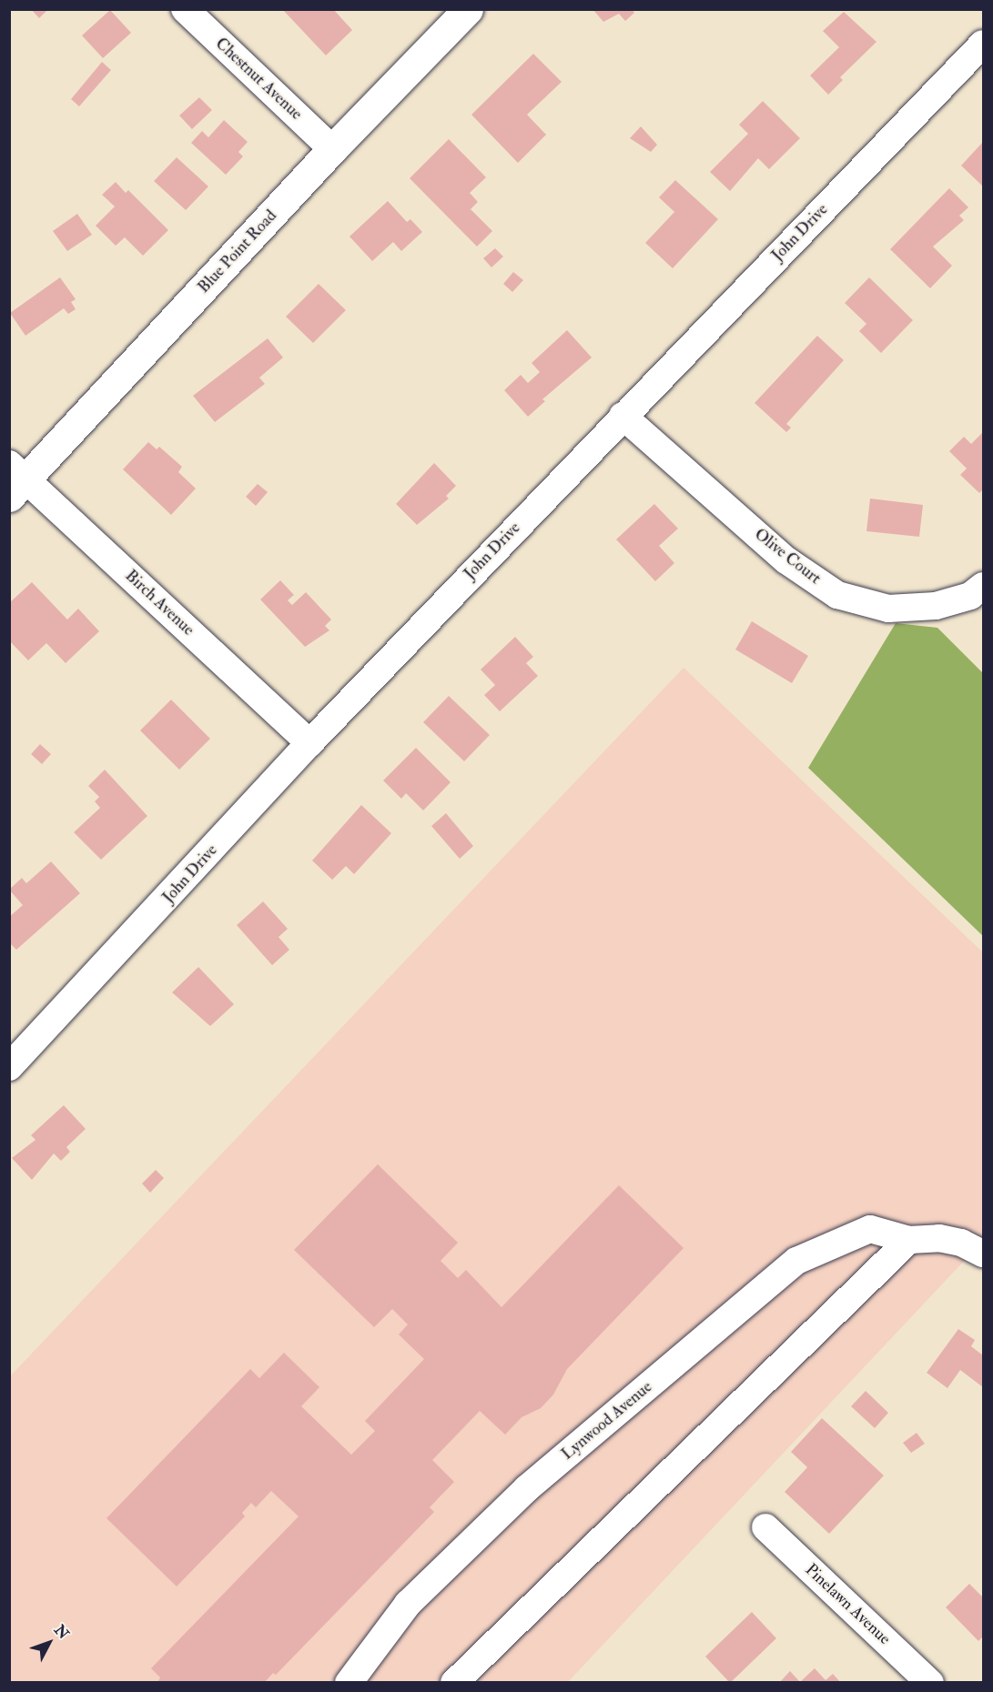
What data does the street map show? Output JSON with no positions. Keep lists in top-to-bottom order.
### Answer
{
  "streets": {
    "street": [
      "Chestnut Avenue",
      "John Drive",
      "Blue Point Road",
      "Olive Court",
      "Birch Avenue",
      "Lynwood Avenue",
      "Pinelawn Avenue"
    ]
  },
  "crossings": [
    ["Chestnut Avenue", "Blue Point Road"],
    ["John Drive", "Olive Court"],
    ["John Drive", "Birch Avenue"],
    ["Blue Point Road", "Birch Avenue"]
  ],
  "north": "top right"
}
